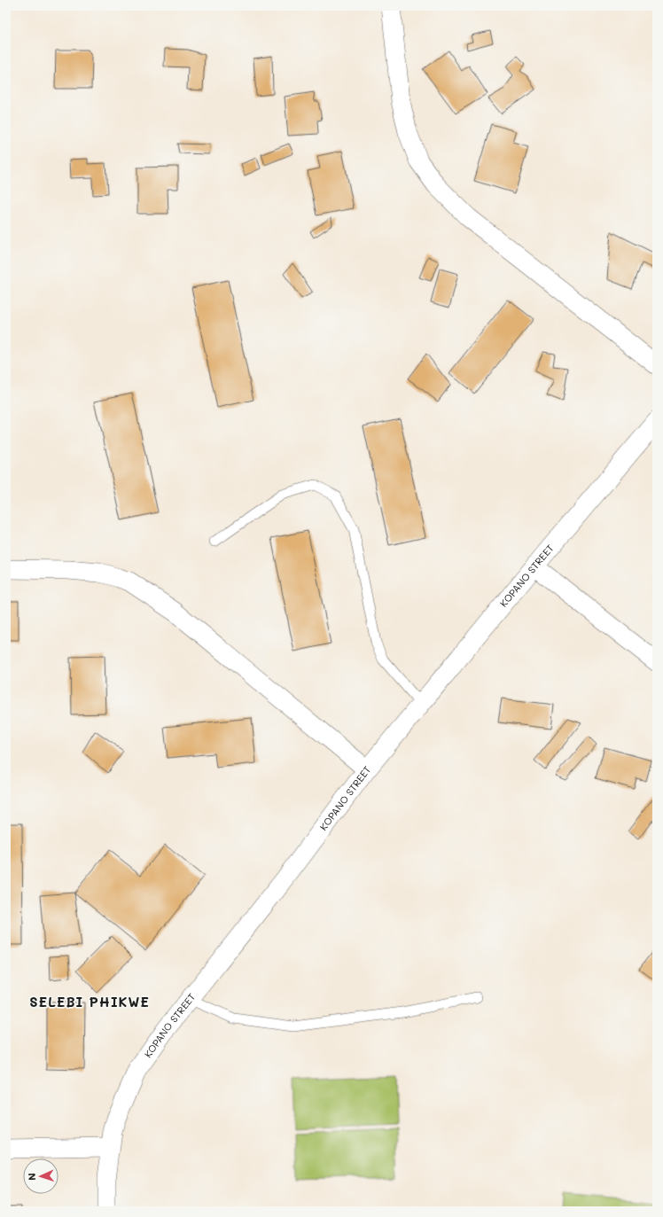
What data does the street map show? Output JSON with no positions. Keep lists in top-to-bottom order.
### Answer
{
  "streets": {
    "street": ["KOPANO STREET"]
  },
  "districts": ["SELEBI PHIKWE"],
  "north": "left"
}
